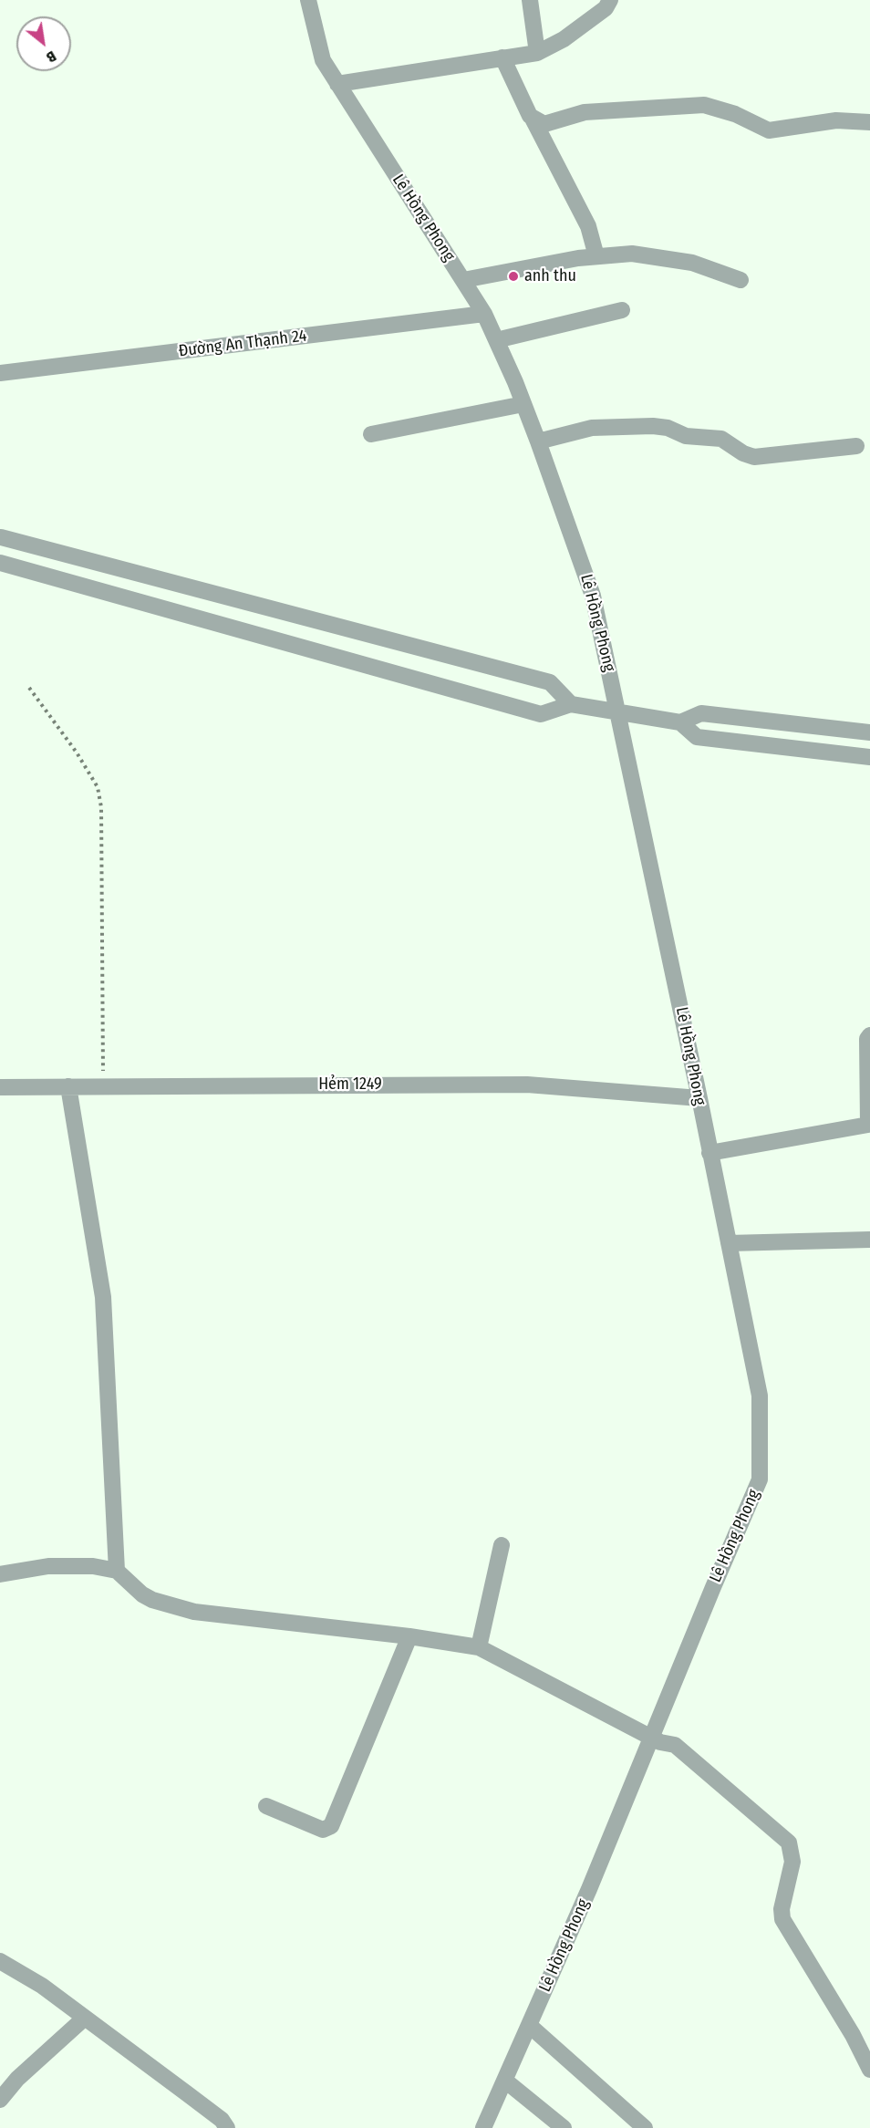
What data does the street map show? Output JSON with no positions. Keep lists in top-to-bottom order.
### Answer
{
  "streets": {
    "street": ["Lê Hồng Phong", "Đường An Thạnh 24", "Hẻm 1249"]
  },
  "crossings": [
    ["Lê Hồng Phong", "Đường An Thạnh 24"],
    ["Lê Hồng Phong", "Hẻm 1249"]
  ],
  "places": ["anh thu"],
  "north": "bottom right"
}
